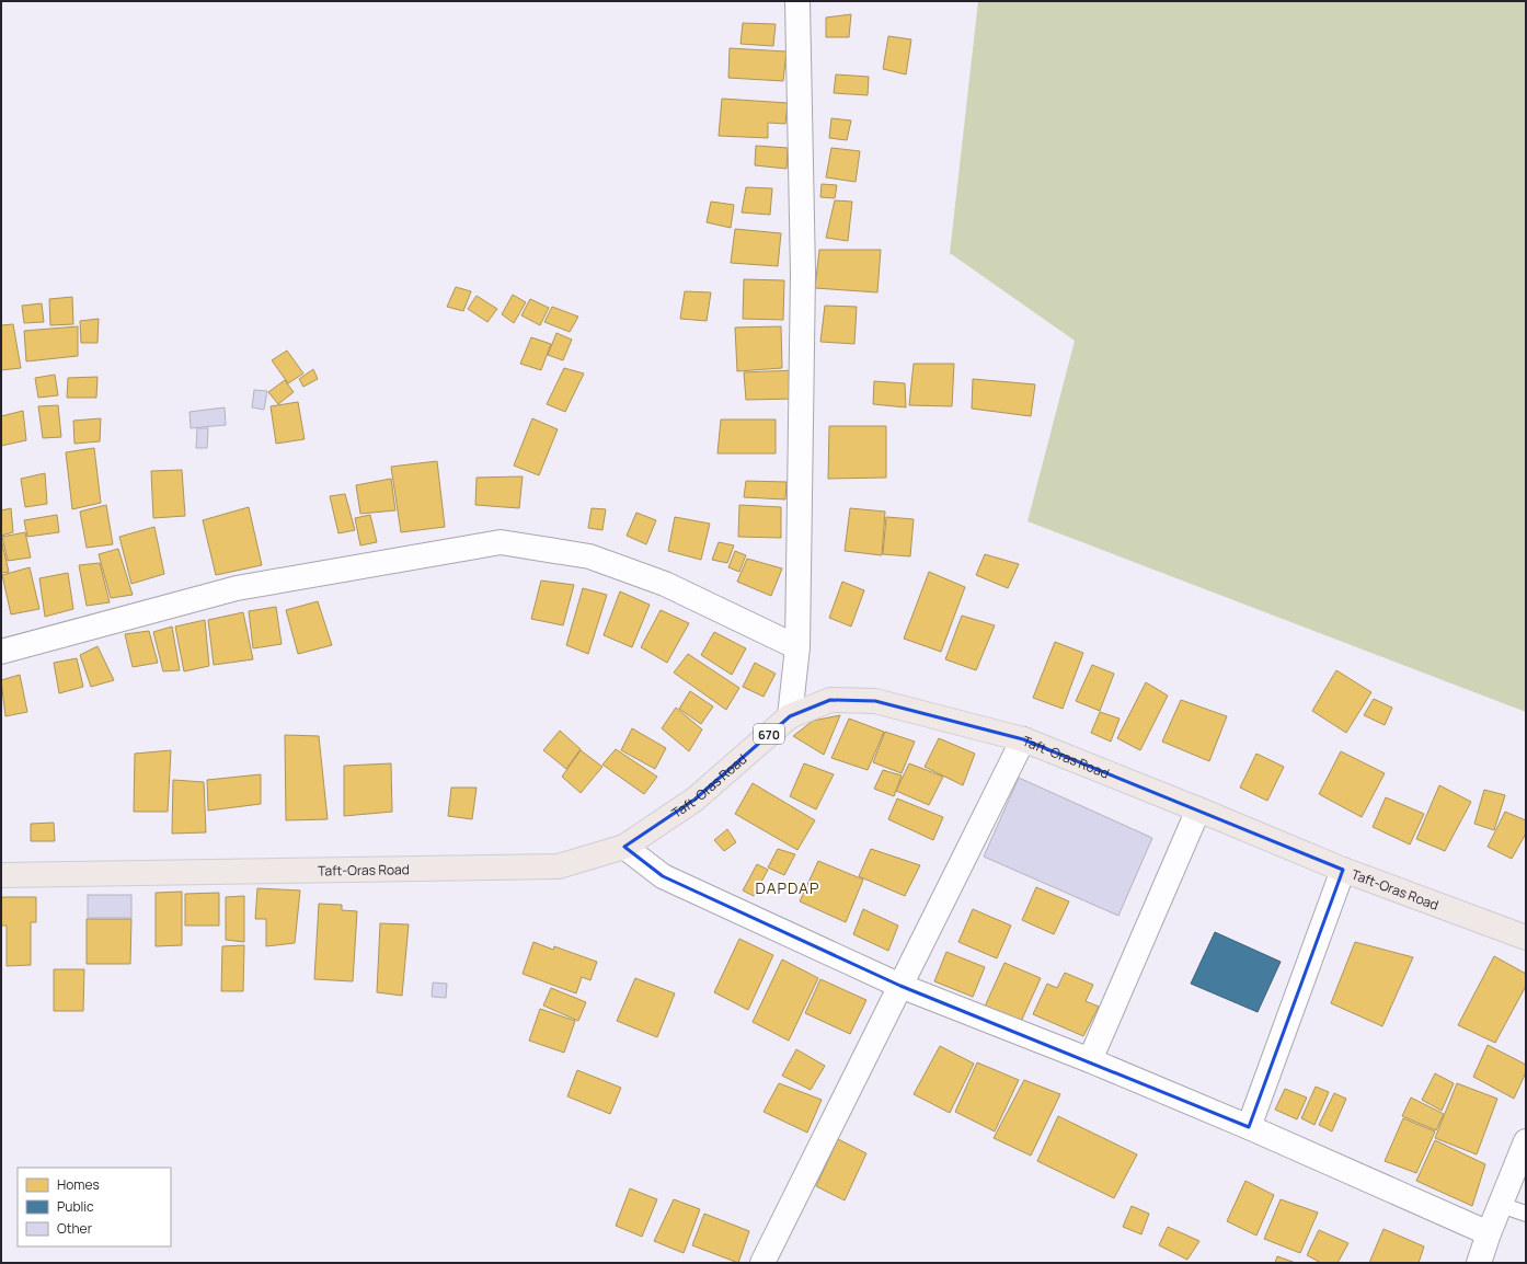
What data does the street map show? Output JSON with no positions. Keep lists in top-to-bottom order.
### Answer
{
  "streets": {
    "main road": ["670", "Taft-Oras Road"]
  },
  "districts": ["DAPDAP"],
  "legend": ["Homes", "Public", "Other"]
}
